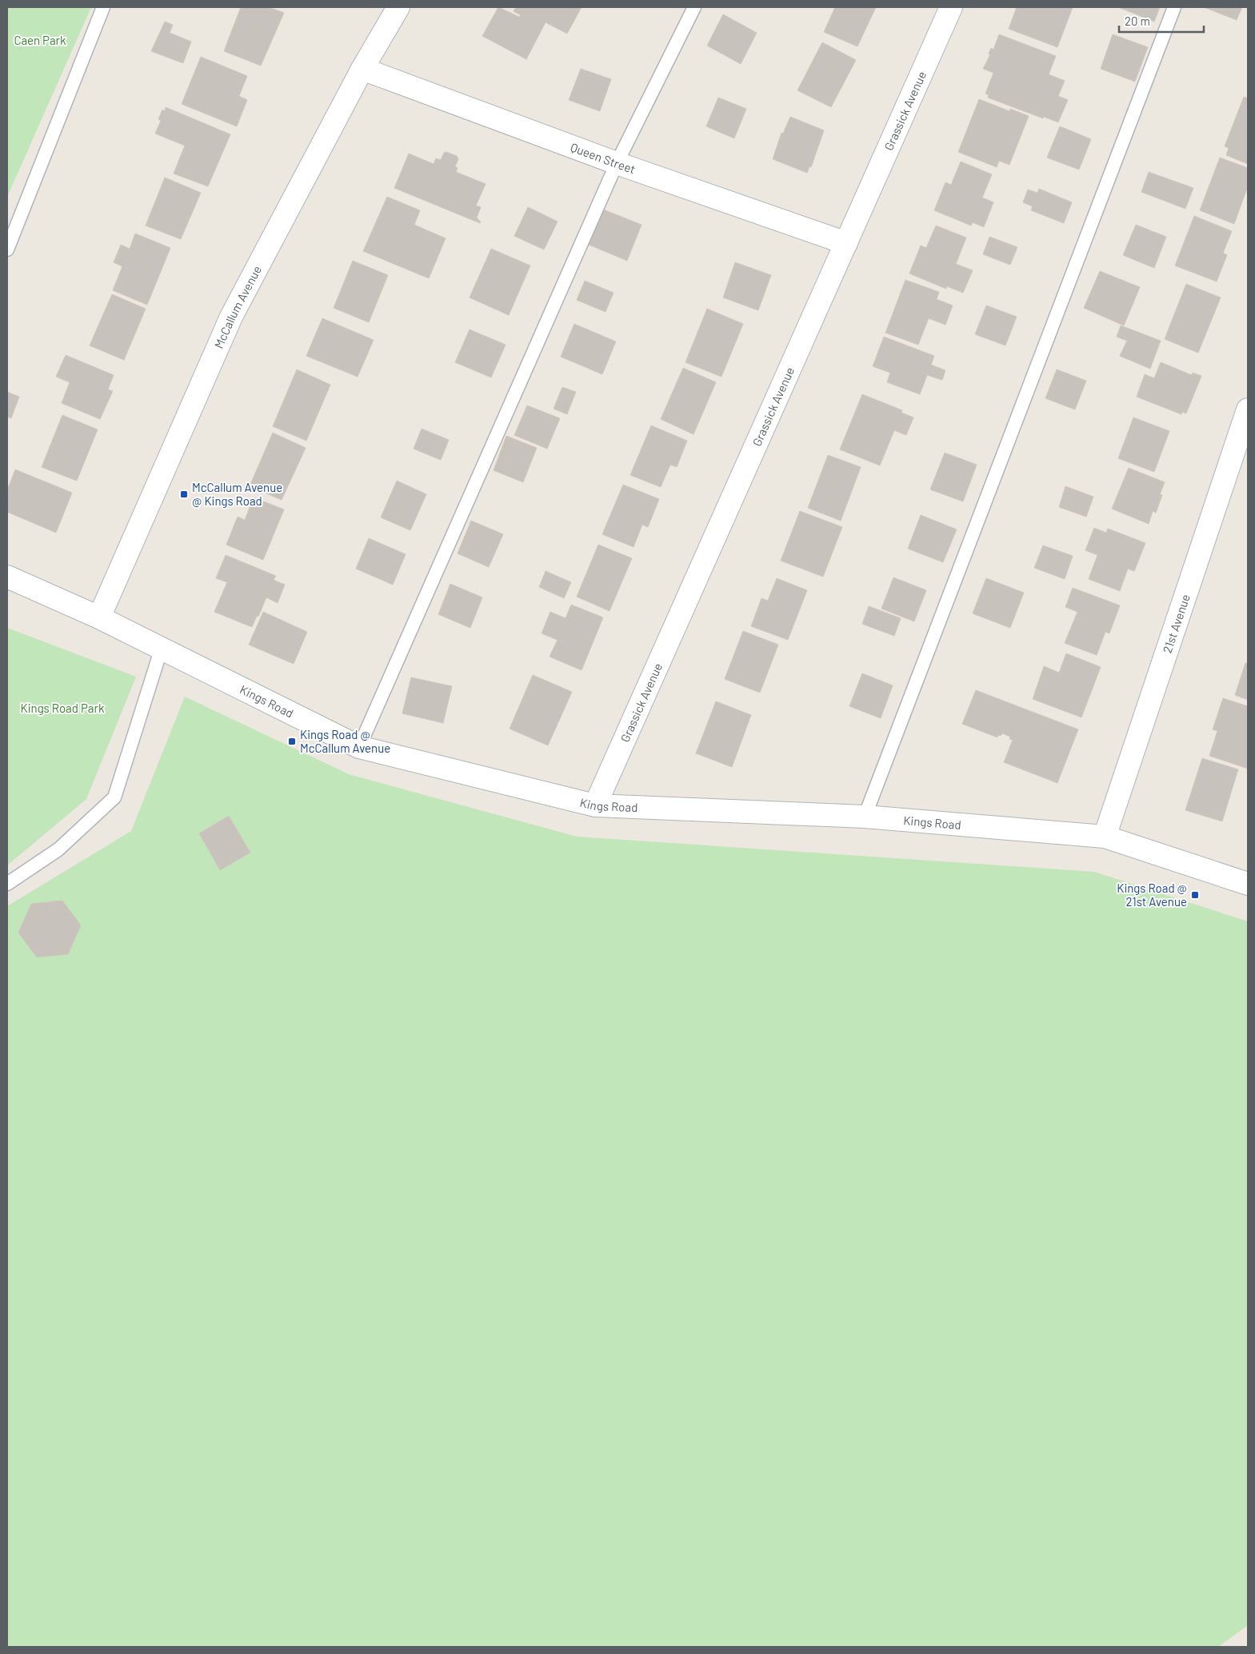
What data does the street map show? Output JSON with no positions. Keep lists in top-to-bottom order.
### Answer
{
  "streets": {
    "street": [
      "Grassick Avenue",
      "Queen Street",
      "McCallum Avenue",
      "21st Avenue",
      "Kings Road"
    ]
  },
  "crossings": [
    ["Grassick Avenue", "Queen Street"],
    ["Grassick Avenue", "Kings Road"],
    ["Queen Street", "McCallum Avenue"],
    ["McCallum Avenue", "Kings Road"],
    ["21st Avenue", "Kings Road"]
  ],
  "parks": ["Caen Park", "Kings Road Park"],
  "places": {
    "transit": ["McCallum Avenue @ Kings Road", "Kings Road @ McCallum Avenue", "Kings Road @ 21st Avenue"]
  },
  "scale_bar": "20 m"
}
